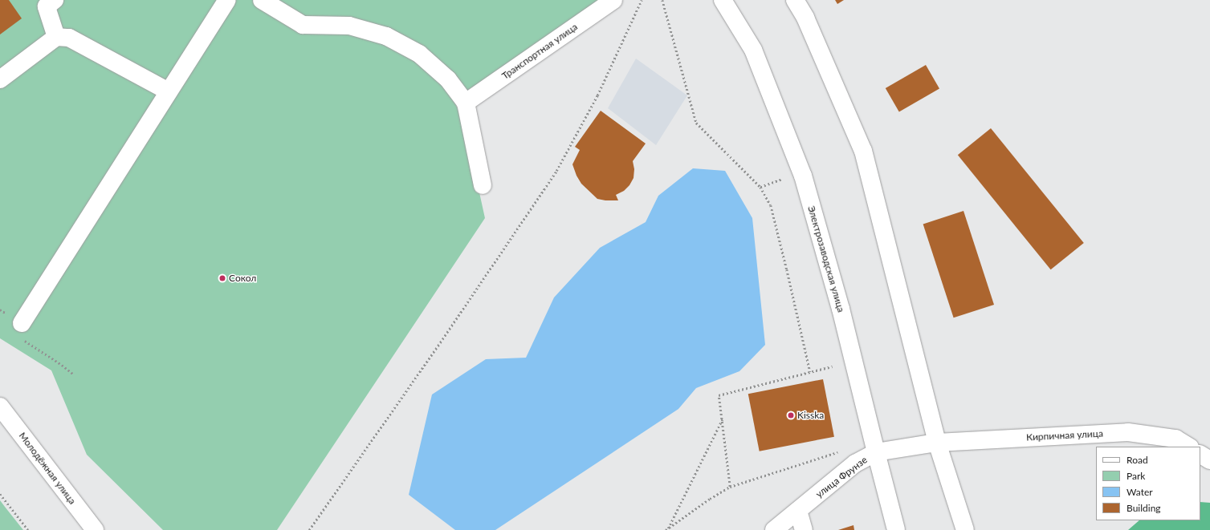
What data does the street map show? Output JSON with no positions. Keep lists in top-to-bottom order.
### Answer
{
  "streets": {
    "street": [
      "Транспортная улица",
      "Электрозаводская улица",
      "Кирпичная улица",
      "Молодёжная улица",
      "улица Фрунзе"
    ]
  },
  "crossings": [
    ["Электрозаводская улица", "улица Фрунзе"],
    ["Кирпичная улица", "улица Фрунзе"]
  ],
  "places": ["Сокол", "Kisska"],
  "legend": [
    "Road",
    "Park",
    "Water",
    "Building"
  ]
}
